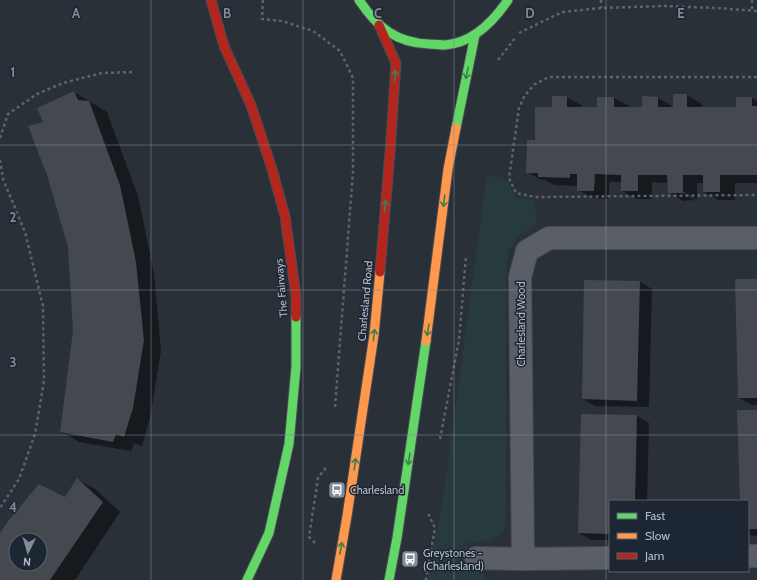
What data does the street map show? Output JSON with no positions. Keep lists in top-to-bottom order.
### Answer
{
  "streets": {
    "main road": ["The Fairways", "Charlesland Road"],
    "street": ["Charlesland Wood"]
  },
  "places": {
    "bus stop": ["Charlesland", "Greystones - (Charlesland)"]
  },
  "legend": ["Fast", "Slow", "Jam"],
  "north": "bottom",
  "grid": {
    "columns": [
      "A",
      "B",
      "C",
      "D",
      "E"
    ],
    "rows": [
      "1",
      "2",
      "3",
      "4"
    ]
  }
}
